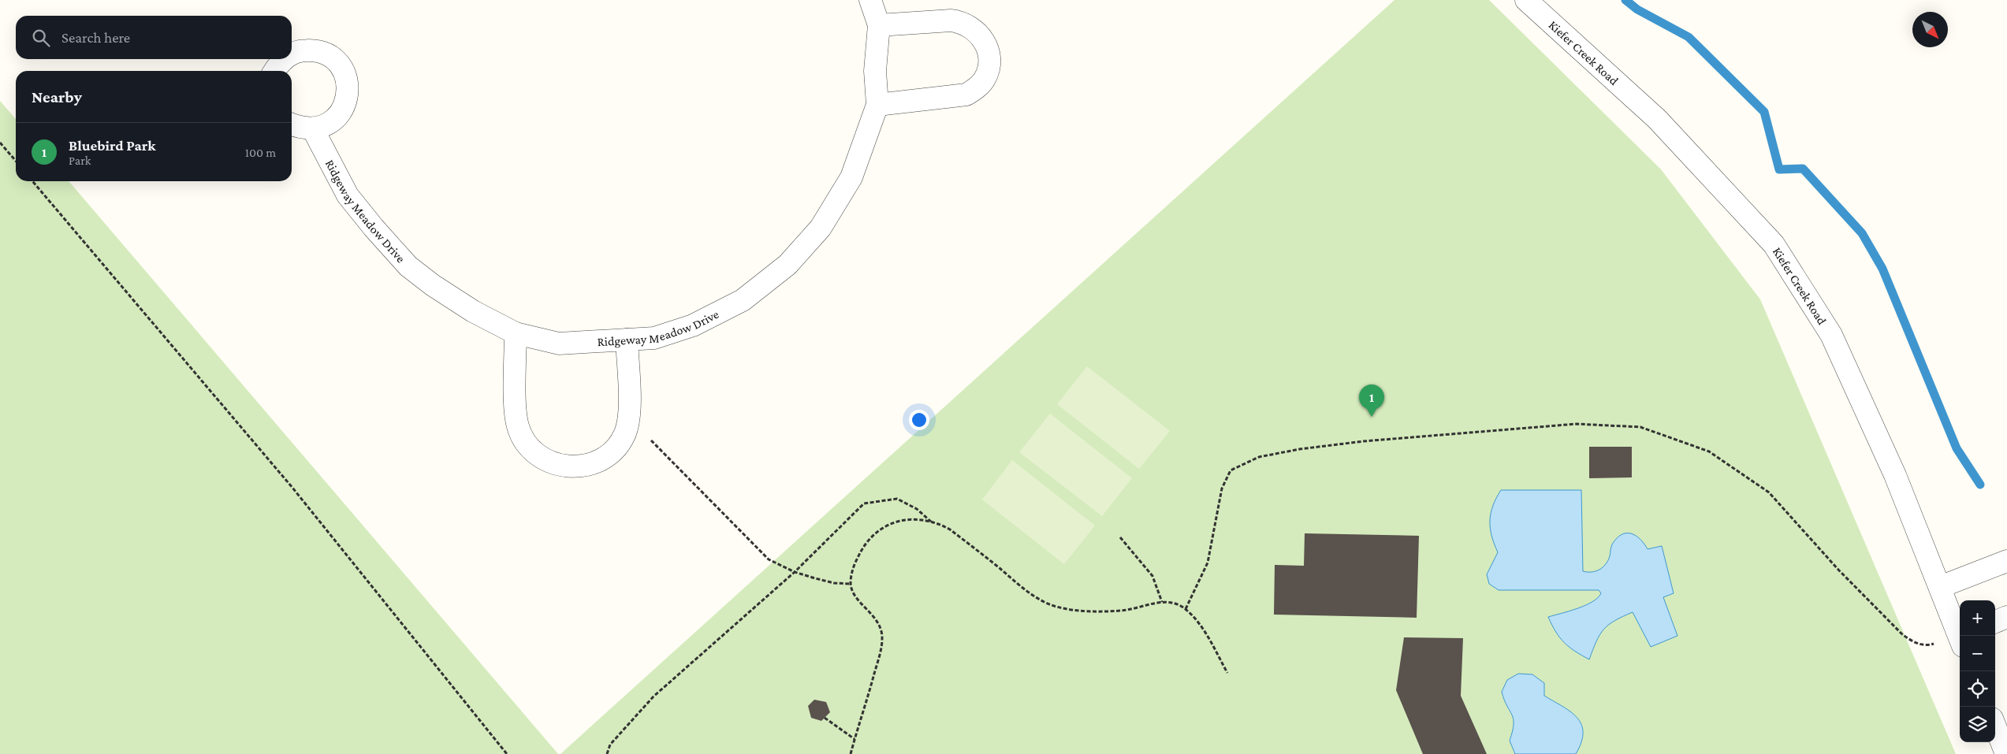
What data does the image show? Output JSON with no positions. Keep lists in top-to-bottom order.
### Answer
{
  "streets": {
    "street": ["Kiefer Creek Road", "Ridgeway Meadow Drive"]
  },
  "north": "bottom right",
  "page": {
    "search": "Search here",
    "heading": "Nearby",
    "list": [
      {
        "mark": "1",
        "name": "Bluebird Park",
        "note": "Park",
        "value": "100 m"
      }
    ],
    "pins": "1",
    "map_buttons": ["+", "−"]
  }
}
